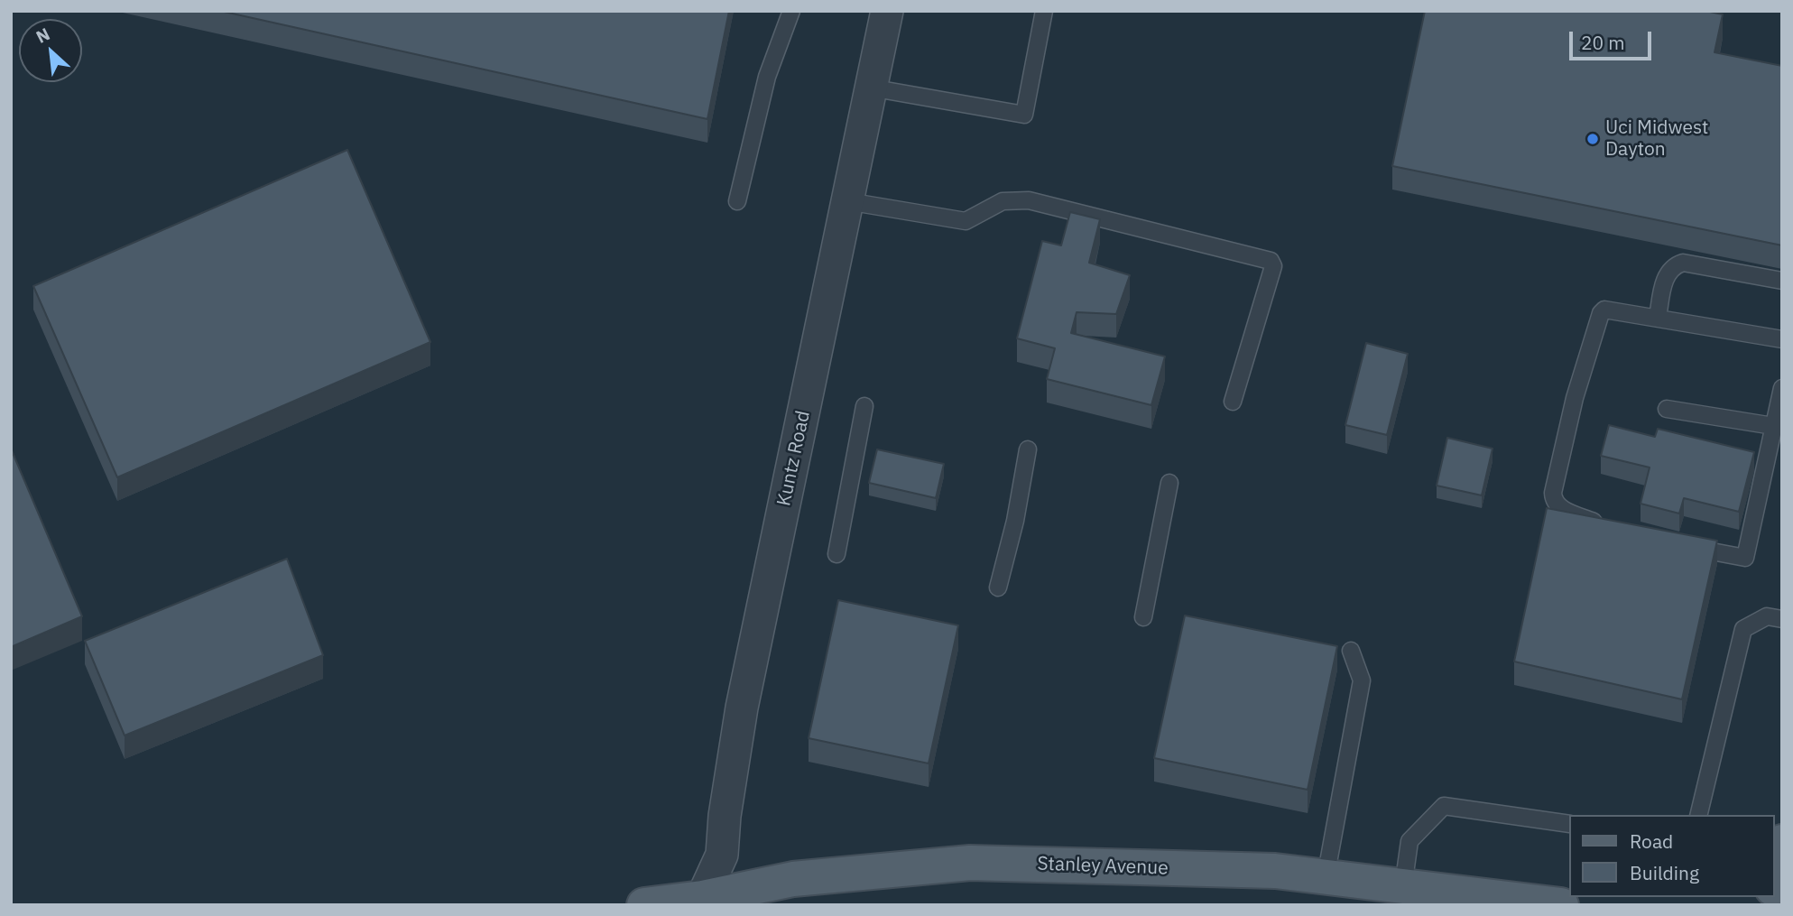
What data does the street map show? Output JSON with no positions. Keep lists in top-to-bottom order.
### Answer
{
  "streets": {
    "main road": ["Stanley Avenue"],
    "street": ["Kuntz Road"]
  },
  "crossings": [
    ["Kuntz Road", "Stanley Avenue"]
  ],
  "places": ["Uci Midwest Dayton"],
  "legend": ["Road", "Building"],
  "scale_bar": "20 m",
  "north": "top left"
}
